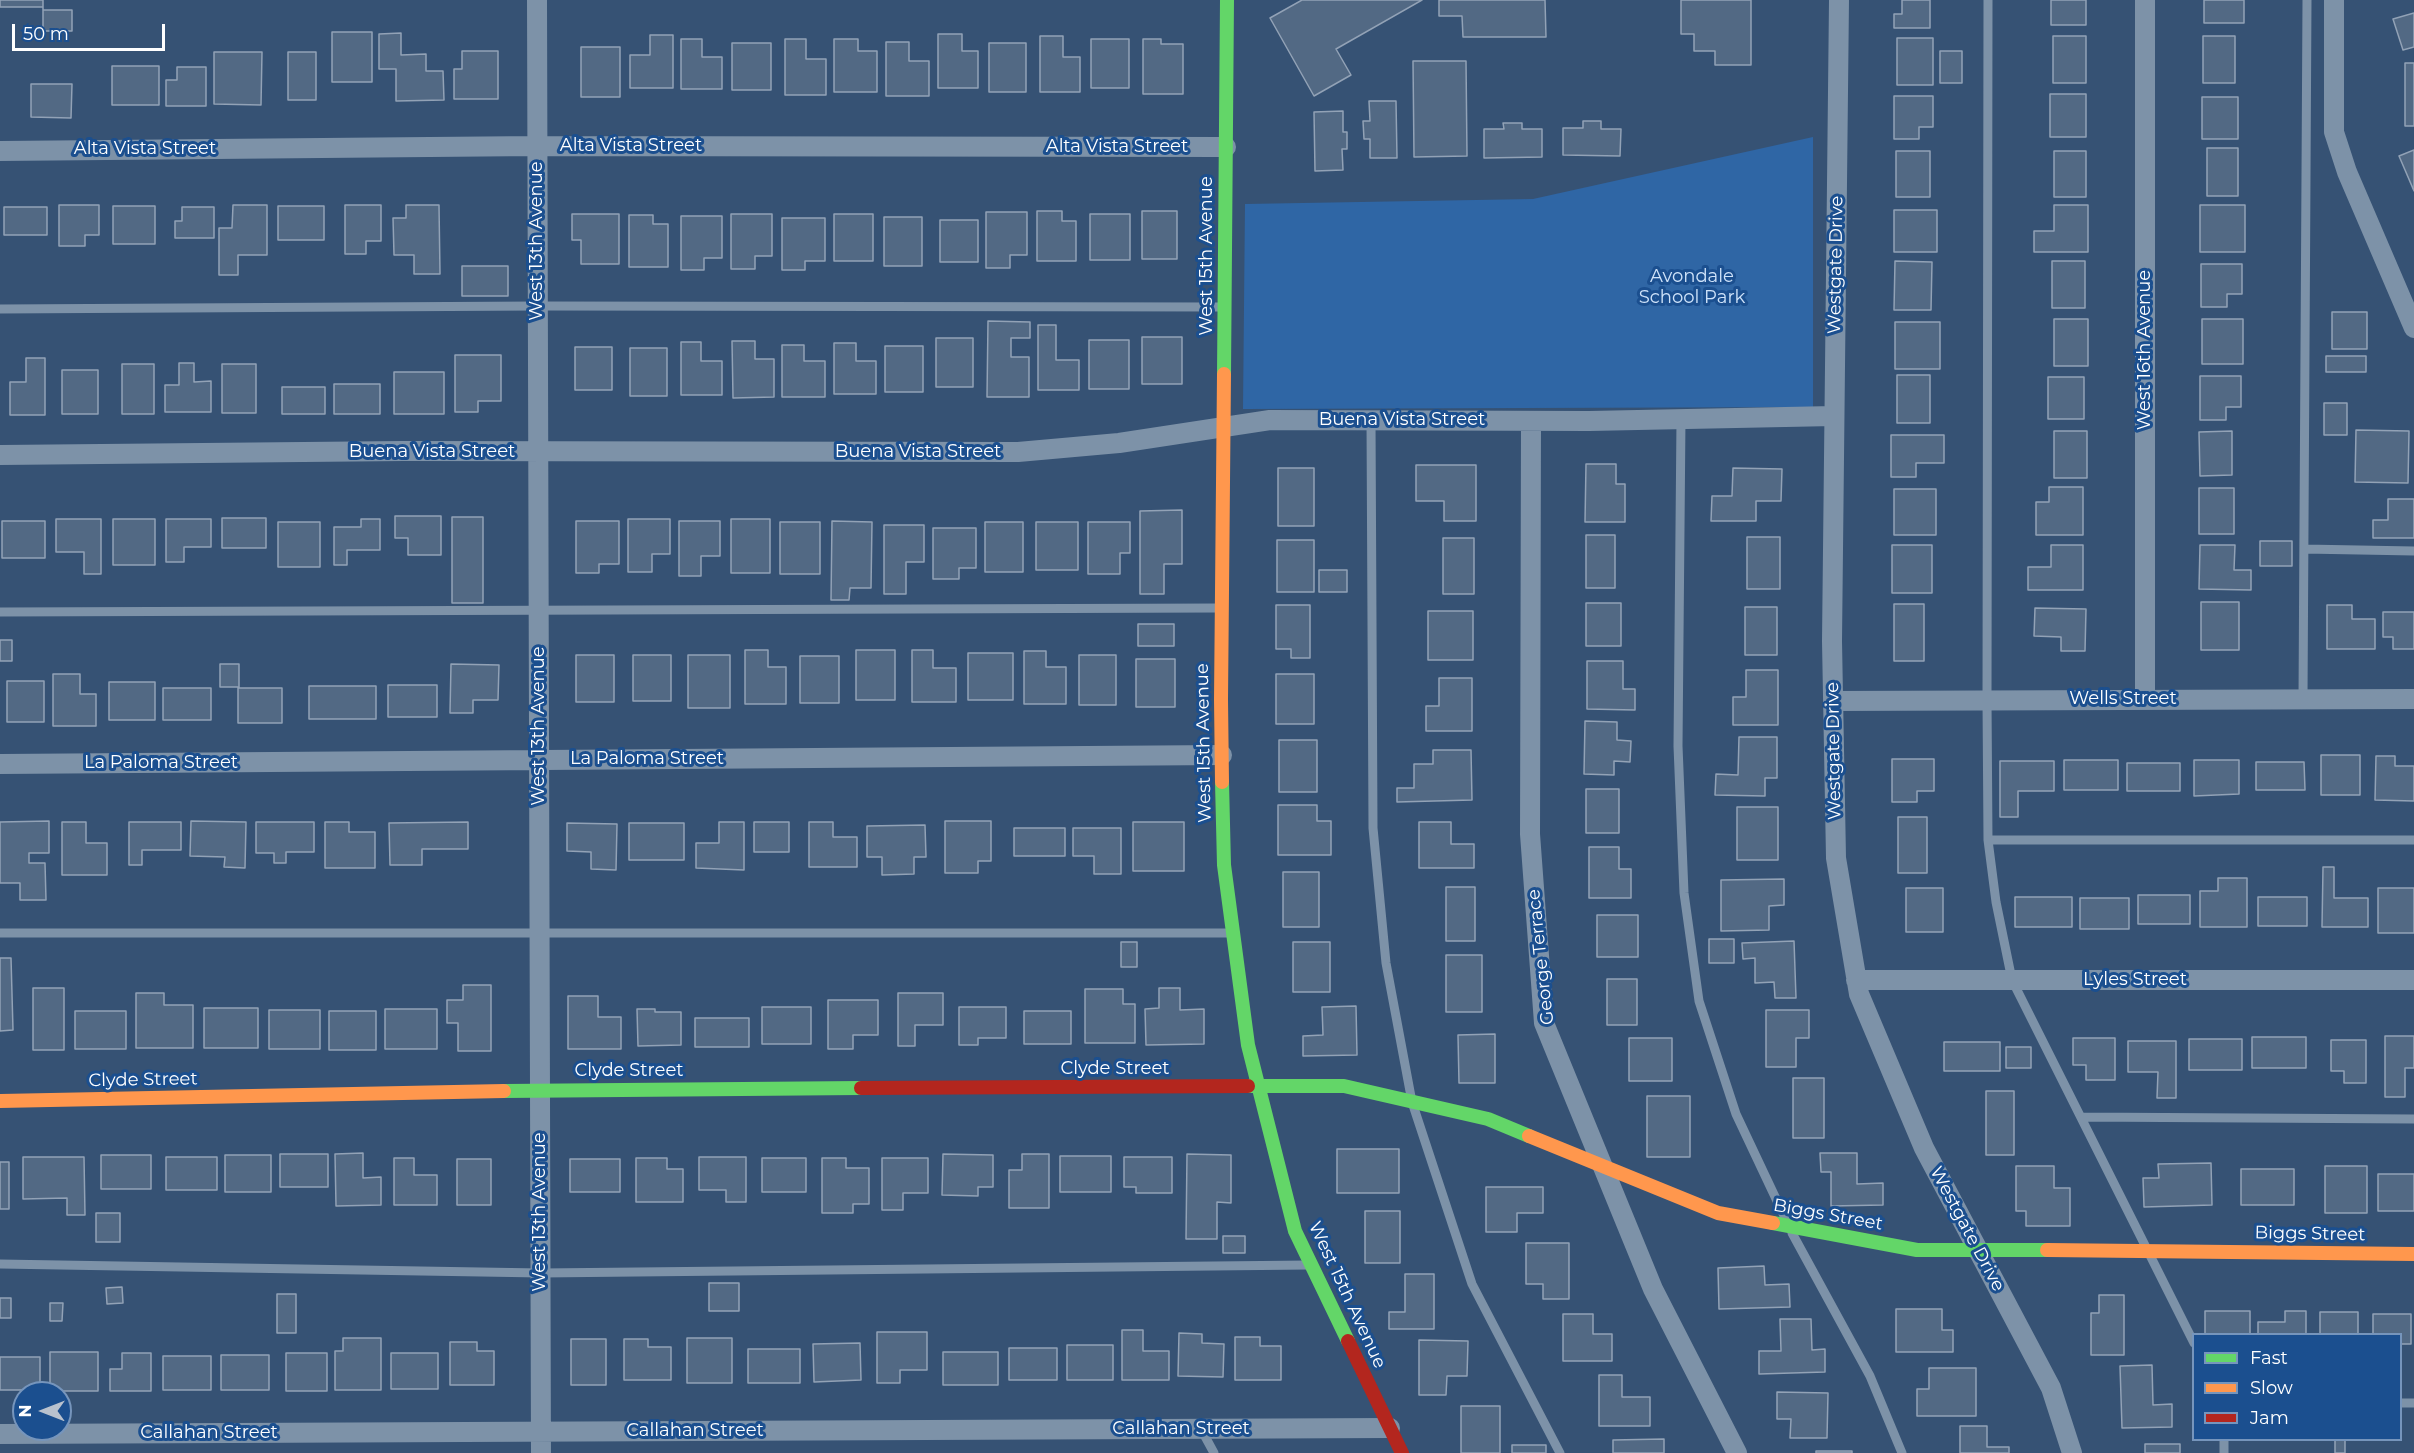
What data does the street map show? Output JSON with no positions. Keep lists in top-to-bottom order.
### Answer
{
  "streets": {
    "street": [
      "Alta Vista Street",
      "West 13th Avenue",
      "West 15th Avenue",
      "Westgate Drive",
      "West 16th Avenue",
      "Buena Vista Street",
      "Wells Street",
      "La Paloma Street",
      "George Terrace",
      "Lyles Street",
      "Clyde Street",
      "Biggs Street",
      "Callahan Street"
    ]
  },
  "crossings": [
    ["Alta Vista Street", "West 13th Avenue"],
    ["Alta Vista Street", "West 15th Avenue"],
    ["West 13th Avenue", "Buena Vista Street"],
    ["West 13th Avenue", "La Paloma Street"],
    ["West 13th Avenue", "Clyde Street"],
    ["West 13th Avenue", "Callahan Street"],
    ["West 15th Avenue", "Buena Vista Street"],
    ["West 15th Avenue", "La Paloma Street"],
    ["West 15th Avenue", "Clyde Street"],
    ["West 15th Avenue", "Biggs Street"],
    ["West 15th Avenue", "Callahan Street"],
    ["Westgate Drive", "Buena Vista Street"],
    ["Westgate Drive", "Wells Street"],
    ["Westgate Drive", "Lyles Street"],
    ["Westgate Drive", "Biggs Street"],
    ["West 16th Avenue", "Wells Street"],
    ["Buena Vista Street", "George Terrace"],
    ["George Terrace", "Biggs Street"],
    ["Clyde Street", "Biggs Street"]
  ],
  "parks": ["Avondale School Park"],
  "legend": ["Fast", "Slow", "Jam"],
  "scale_bar": "50 m",
  "north": "left"
}
